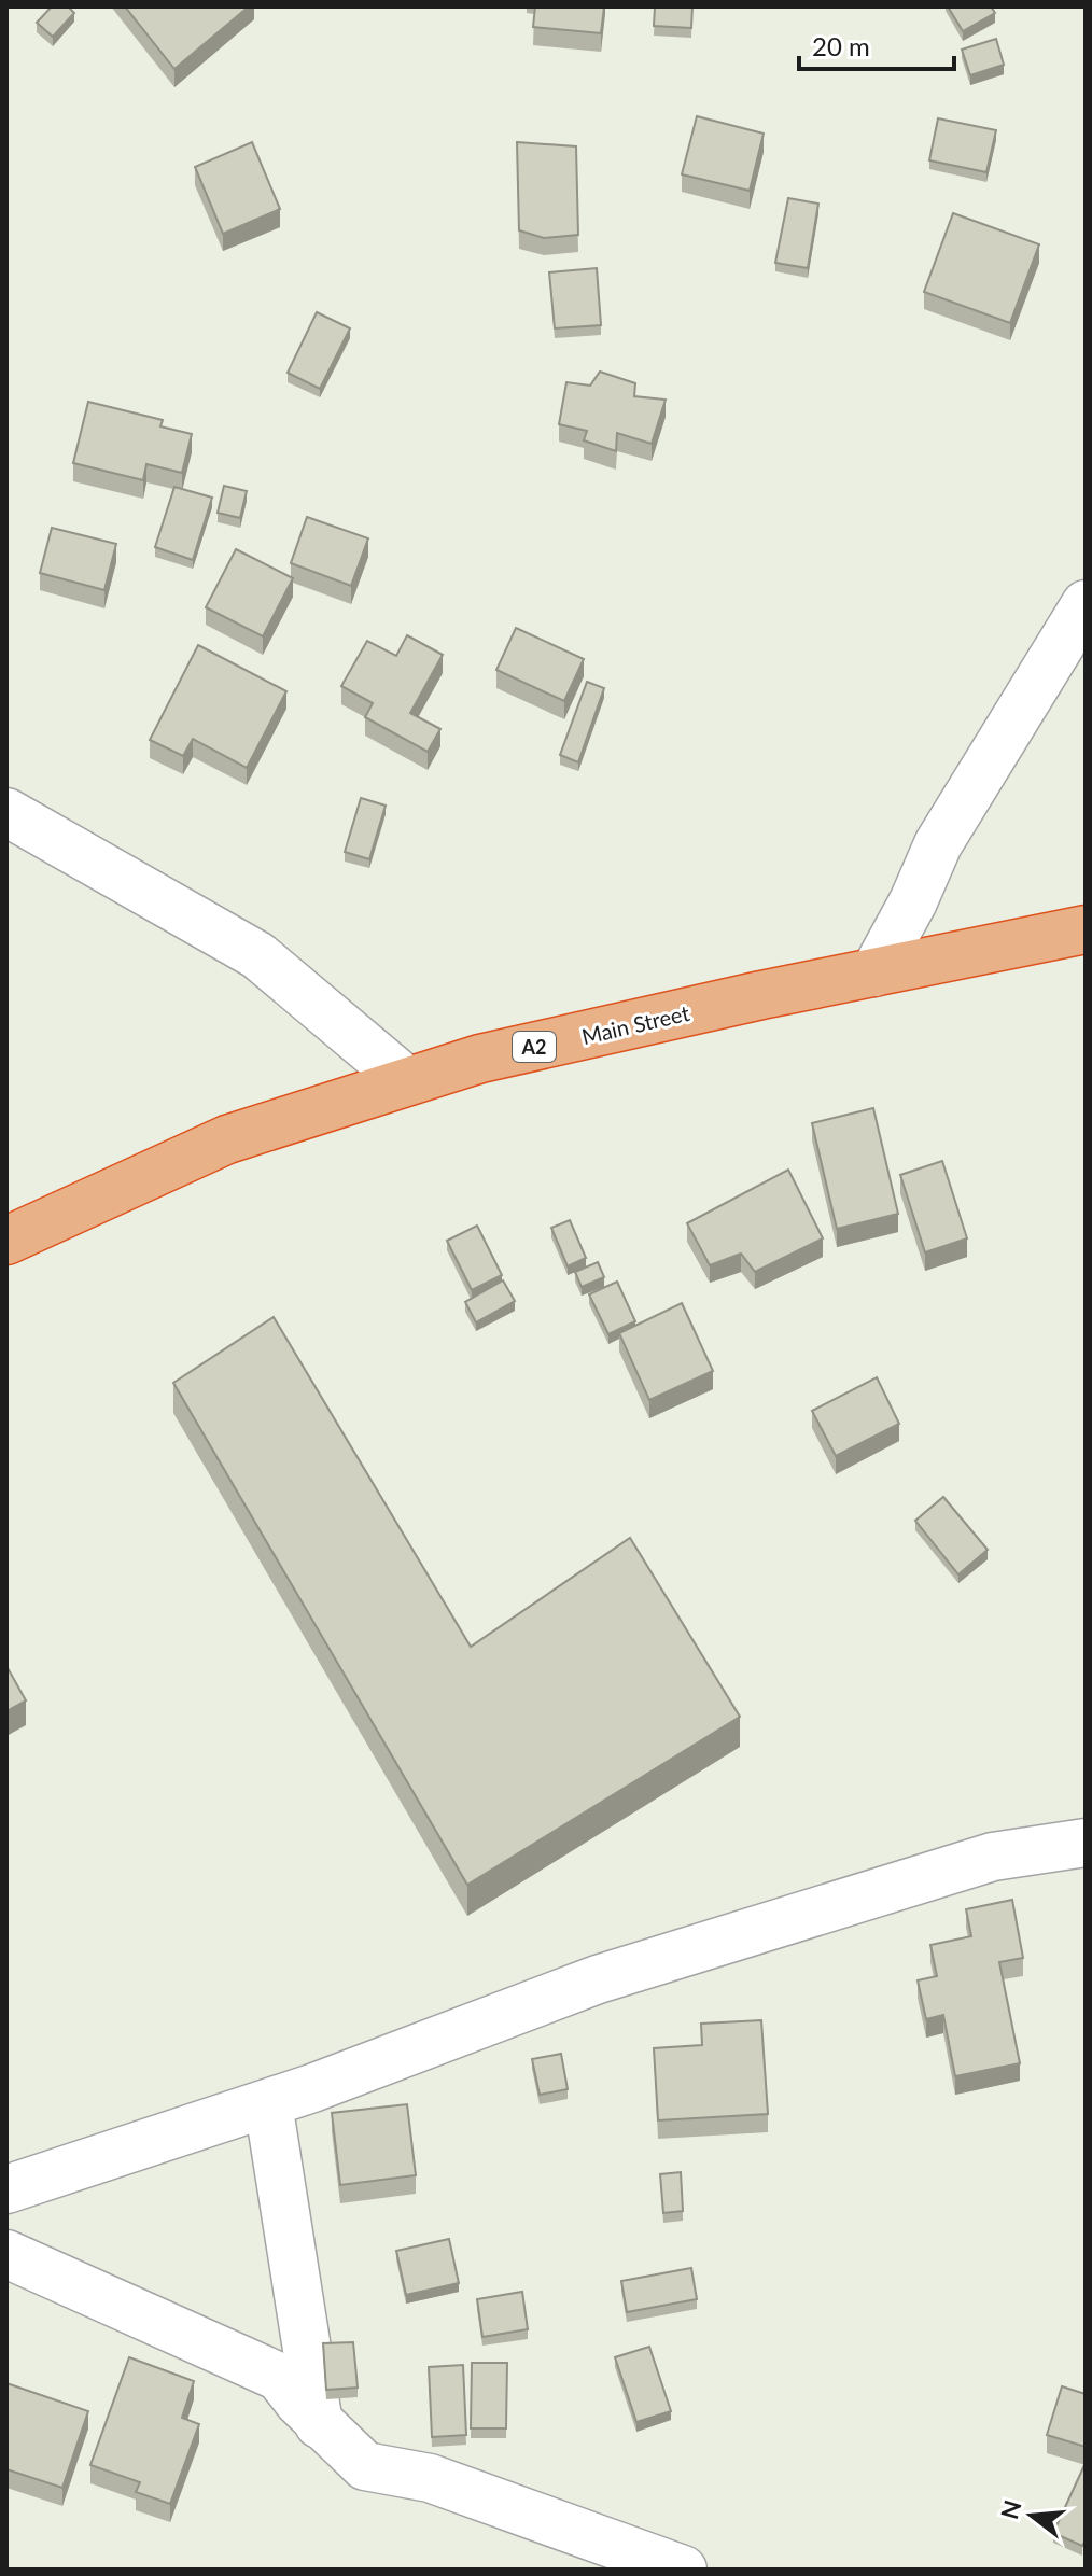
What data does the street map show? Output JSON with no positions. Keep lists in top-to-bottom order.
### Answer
{
  "streets": {
    "highway": ["Main Street", "A2"]
  },
  "scale_bar": "20 m",
  "north": "left"
}
